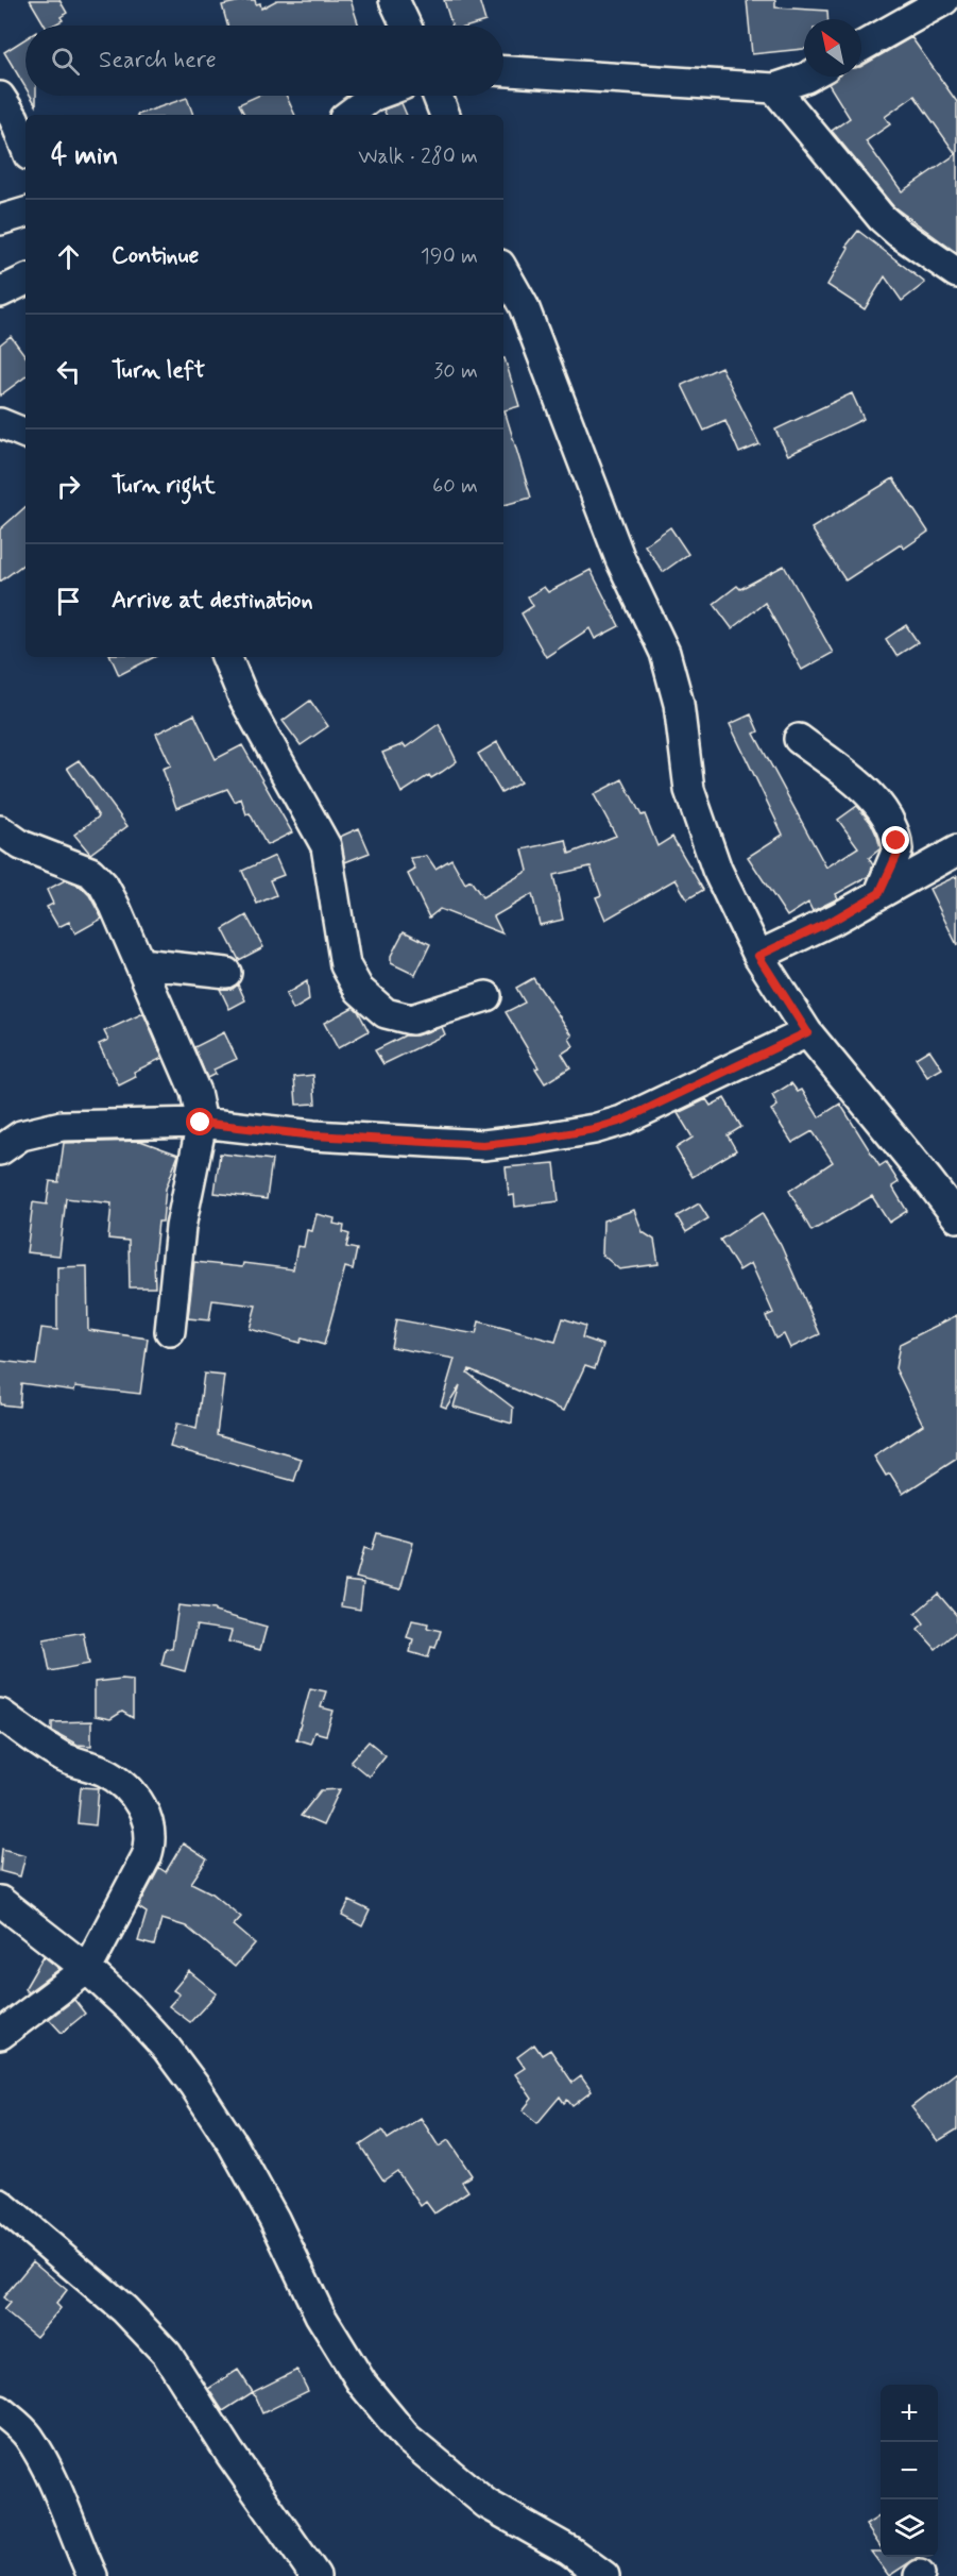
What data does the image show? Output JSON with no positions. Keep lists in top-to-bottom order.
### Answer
{
  "north": "top left",
  "page": {
    "search": "Search here",
    "heading": ["4 min", "Walk · 280 m"],
    "list": [
      ["Continue", "190 m"],
      ["Turn left", "30 m"],
      ["Turn right", "60 m"],
      "Arrive at destination"
    ],
    "map_buttons": ["+", "−"]
  }
}
